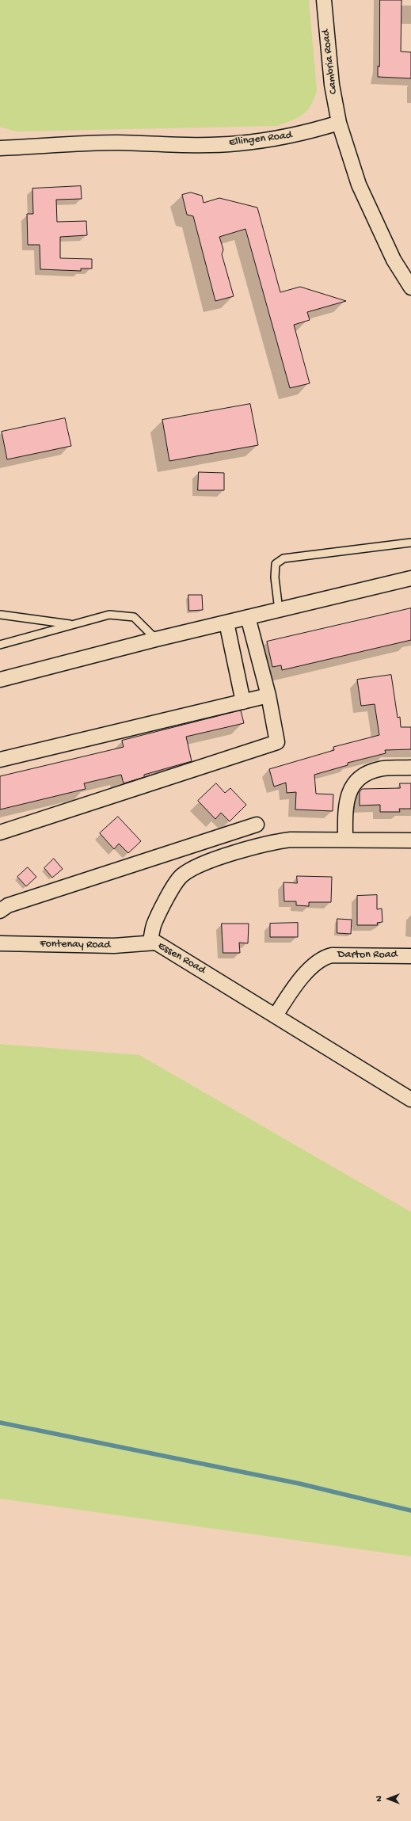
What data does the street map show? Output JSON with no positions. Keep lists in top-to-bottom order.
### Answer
{
  "streets": {
    "street": [
      "Cambria Road",
      "Ellingen Road",
      "Fontenay Road",
      "Darton Road",
      "Essen Road"
    ]
  },
  "crossings": [
    ["Cambria Road", "Ellingen Road"],
    ["Fontenay Road", "Essen Road"],
    ["Darton Road", "Essen Road"]
  ],
  "north": "left"
}
